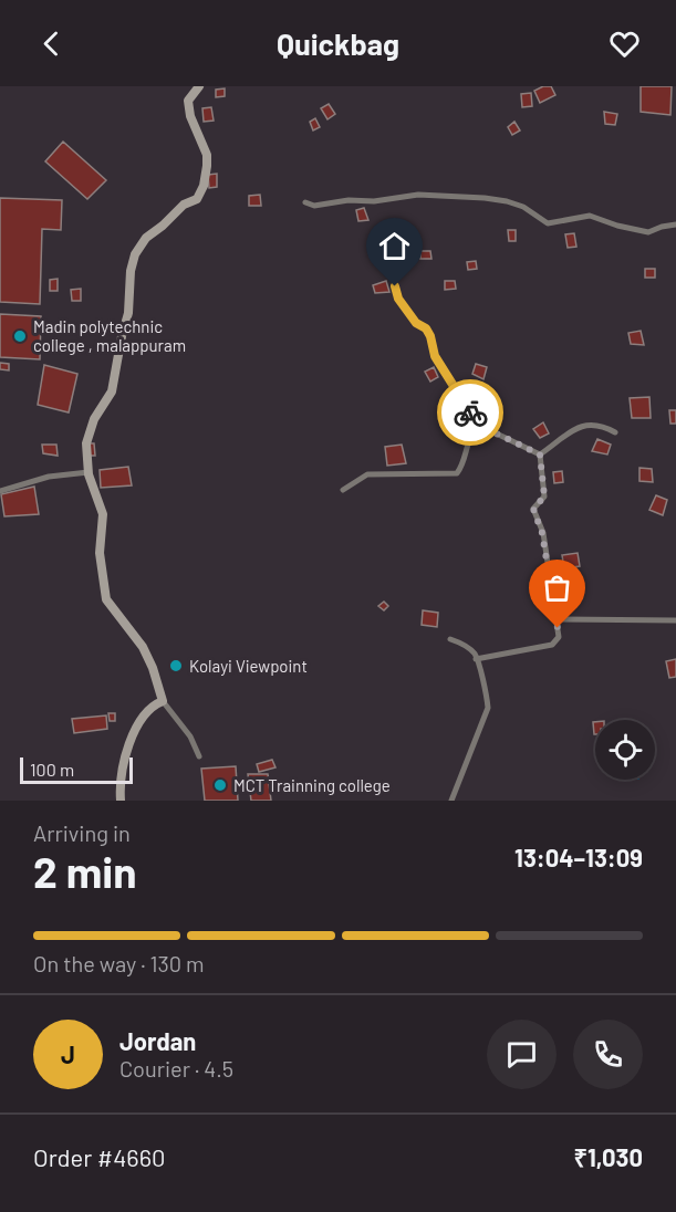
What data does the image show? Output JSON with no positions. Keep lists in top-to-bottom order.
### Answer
{
  "places": ["Madin polytechnic college , malappuram", "Kolayi Viewpoint", "MCT Trainning college"],
  "scale_bar": "100 m",
  "page": {
    "header": "Quickbag",
    "scale": "100 m",
    "heading": ["2 min", "Arriving in", "13:04–13:09"],
    "panel": [
      "Jordan",
      "Courier · 4.5",
      "Order #4660",
      "₹1,030"
    ],
    "bar": "On the way · 130 m",
    "round": "J"
  }
}
